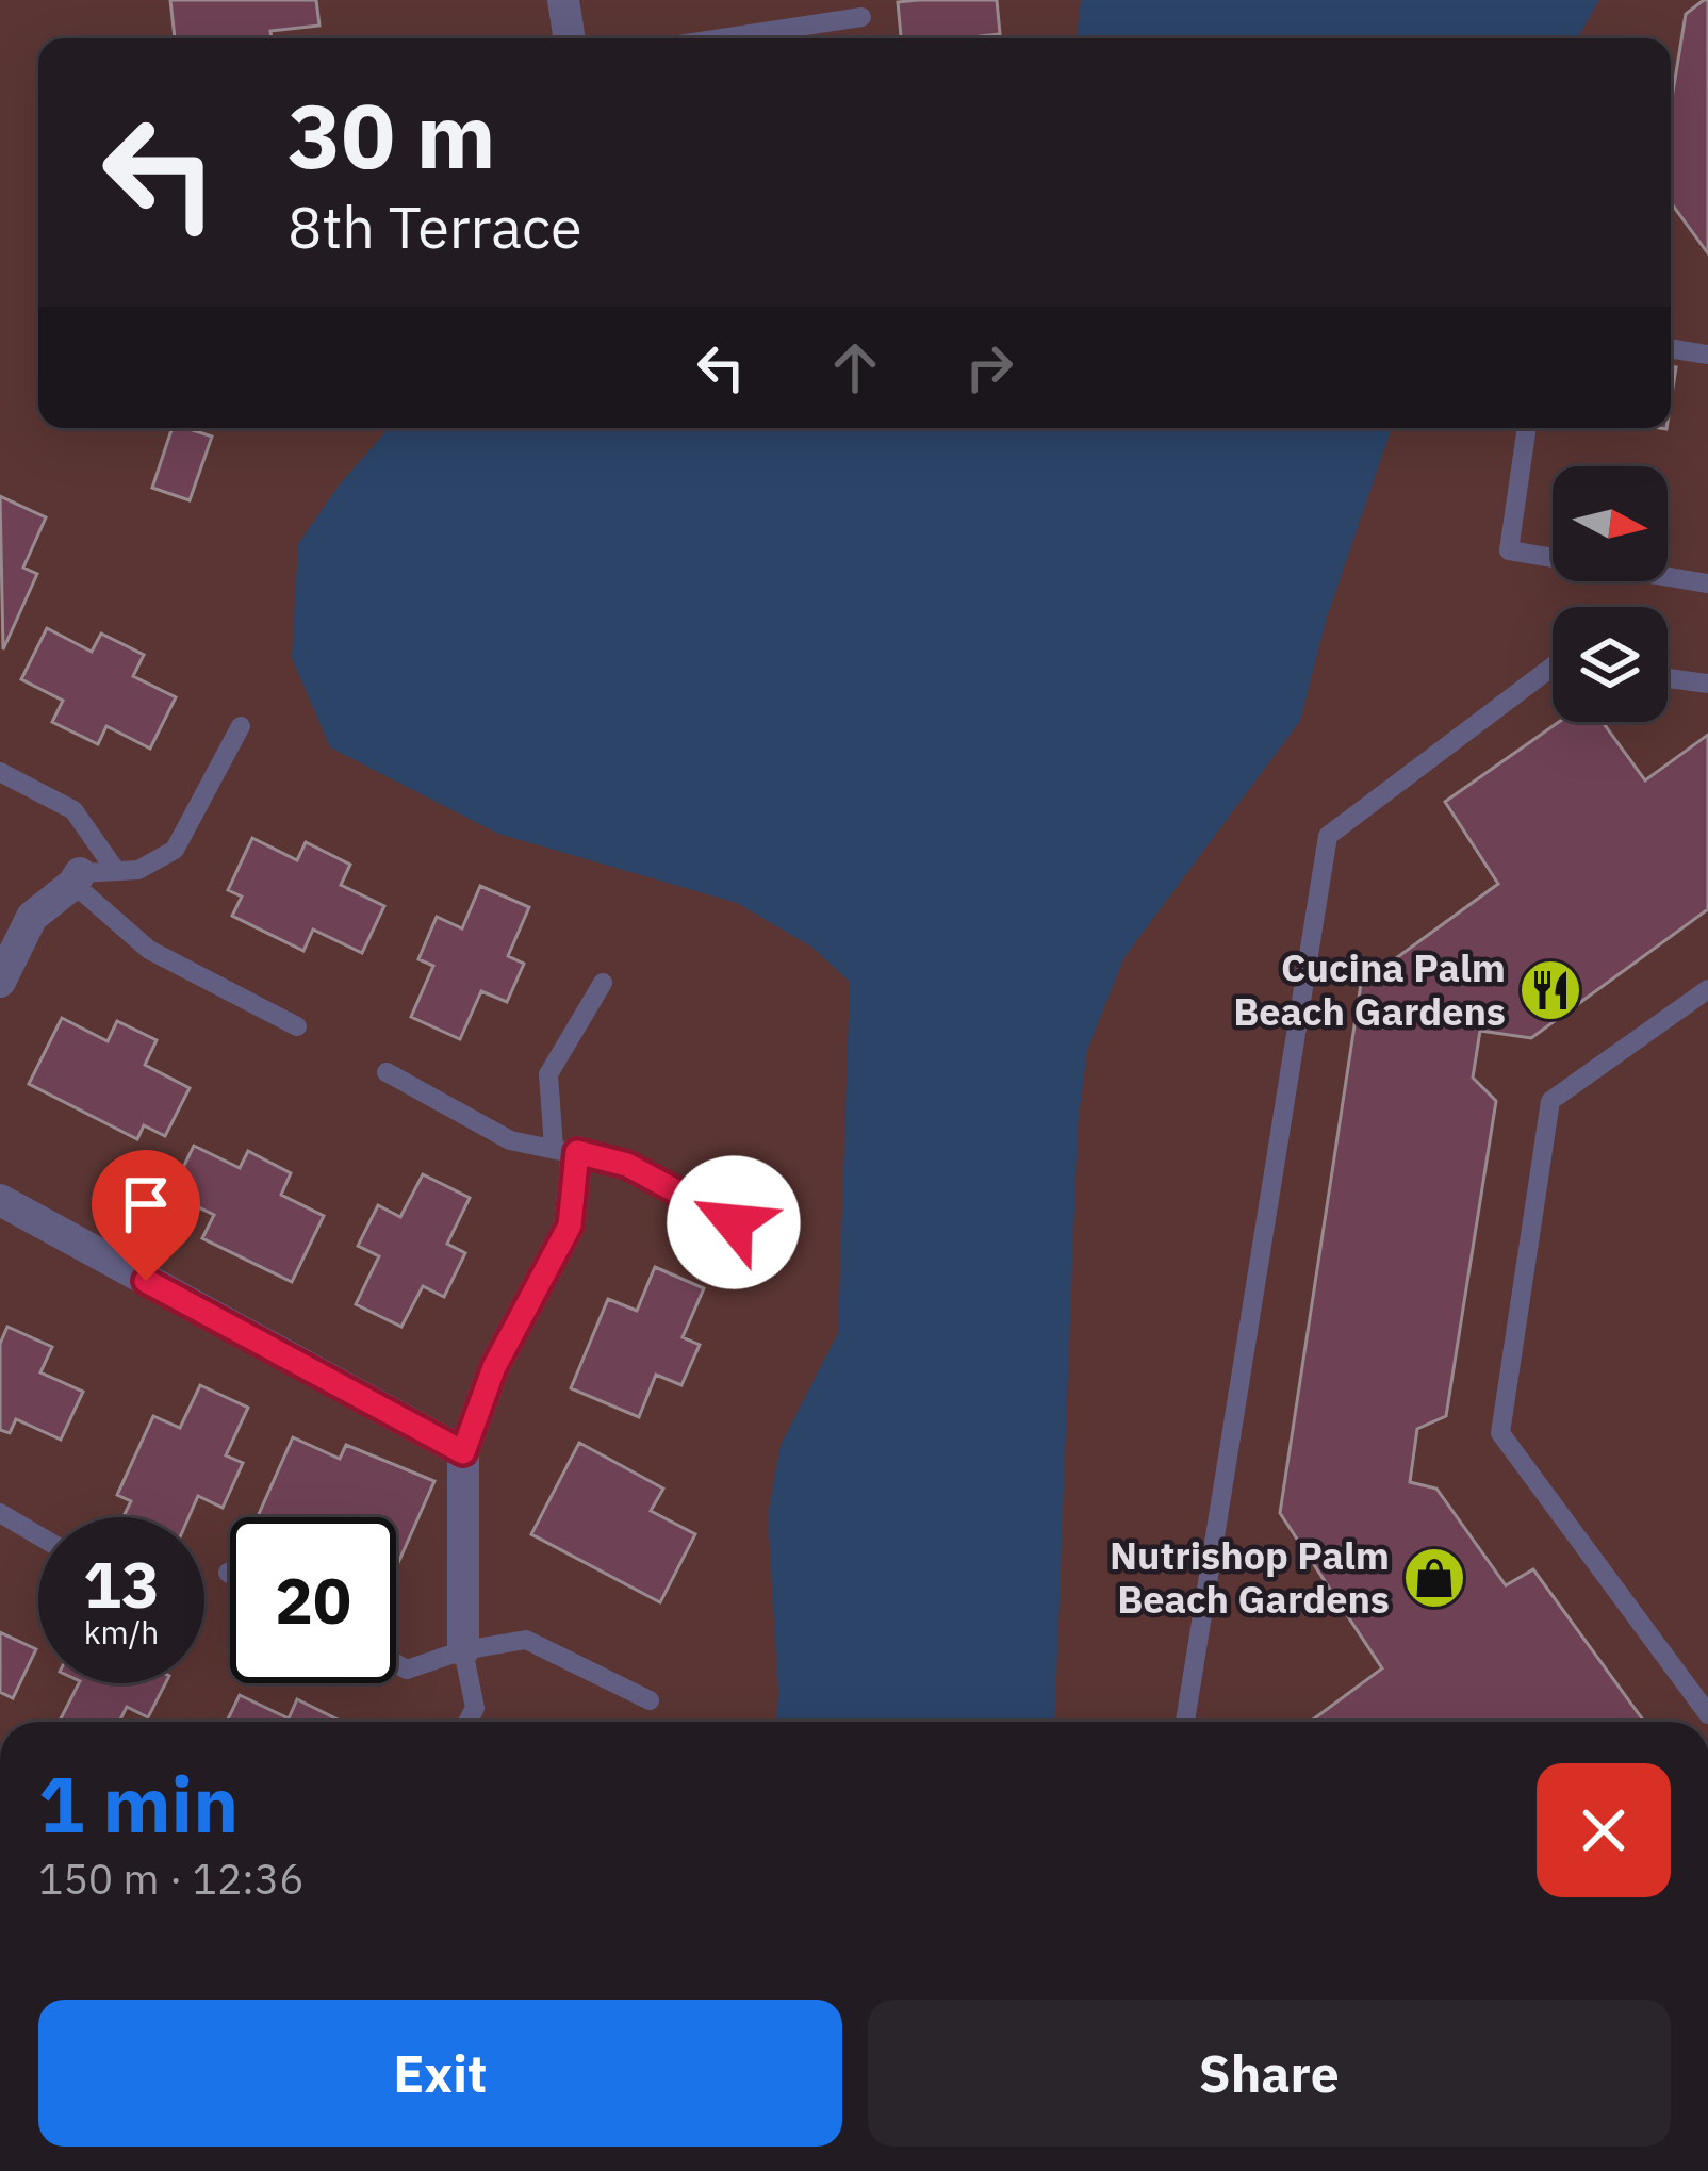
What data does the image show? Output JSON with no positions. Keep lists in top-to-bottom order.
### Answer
{
  "places": {
    "restaurant": ["Cucina Palm Beach Gardens"],
    "shop": ["Nutrishop Palm Beach Gardens"]
  },
  "north": "right",
  "page": {
    "turn": ["30 m", "8th Terrace"],
    "speed": "13 km/h",
    "limit": "20",
    "heading": ["1 min", "150 m · 12:36"],
    "buttons": ["Exit", "Share"]
  }
}
